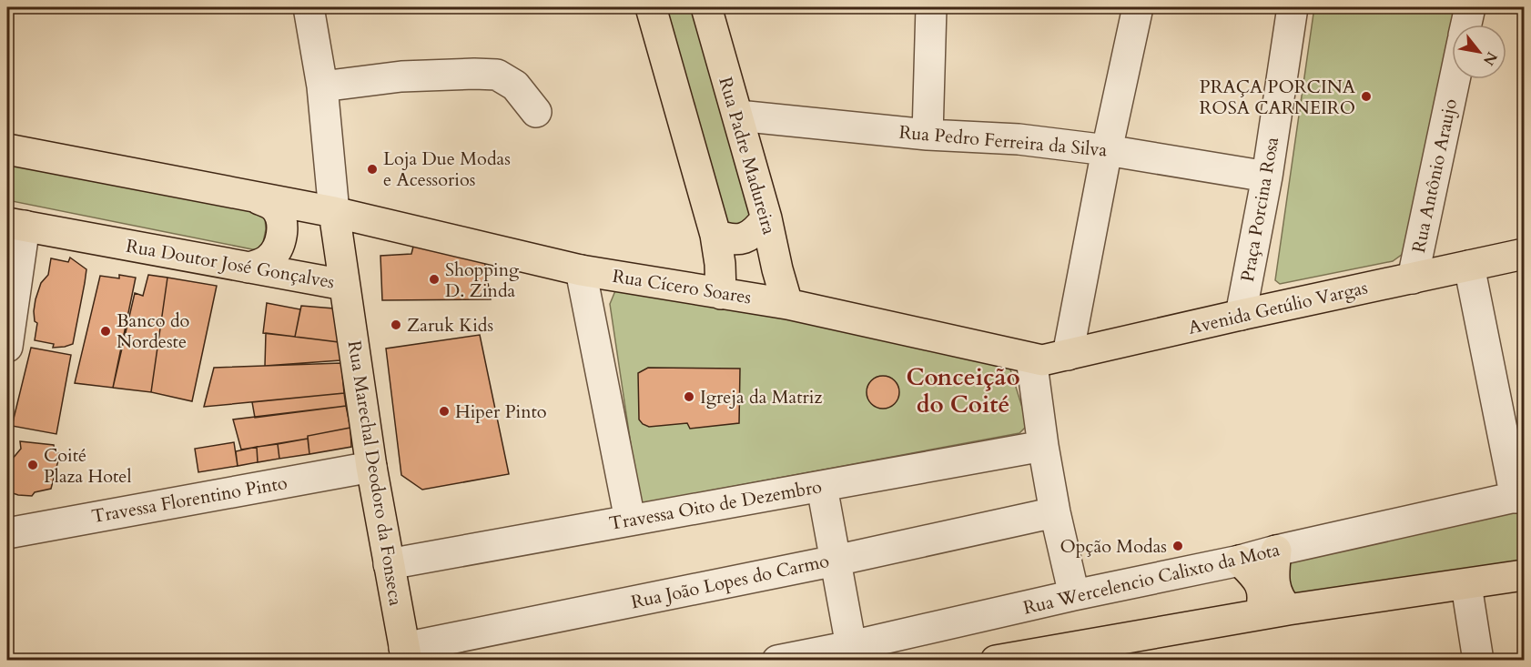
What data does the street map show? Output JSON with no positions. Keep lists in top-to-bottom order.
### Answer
{
  "streets": {
    "main road": [
      "Rua Padre Madureira",
      "Rua Doutor José Gonçalves",
      "Rua Cícero Soares",
      "Avenida Getúlio Vargas",
      "Rua Marechal Deodoro da Fonseca"
    ],
    "street": [
      "Rua Pedro Ferreira da Silva",
      "Rua Antônio Araujo",
      "Praça Porcina Rosa",
      "Travessa Florentino Pinto",
      "Travessa Oito de Dezembro",
      "Rua Wercelencio Calixto da Mota",
      "Rua João Lopes do Carmo"
    ]
  },
  "crossings": [
    ["Rua Pedro Ferreira da Silva", "Rua Padre Madureira"],
    ["Rua Pedro Ferreira da Silva", "Praça Porcina Rosa"],
    ["Rua Padre Madureira", "Rua Cícero Soares"],
    ["Rua Antônio Araujo", "Avenida Getúlio Vargas"],
    ["Praça Porcina Rosa", "Avenida Getúlio Vargas"],
    ["Rua Doutor José Gonçalves", "Rua Cícero Soares"],
    ["Rua Doutor José Gonçalves", "Rua Marechal Deodoro da Fonseca"],
    ["Rua Cícero Soares", "Avenida Getúlio Vargas"],
    ["Rua Marechal Deodoro da Fonseca", "Travessa Florentino Pinto"],
    ["Rua Marechal Deodoro da Fonseca", "Travessa Oito de Dezembro"],
    ["Rua Marechal Deodoro da Fonseca", "Rua João Lopes do Carmo"]
  ],
  "districts": ["Conceição do Coité"],
  "places": [
    "PRAÇA PORCINA ROSA CARNEIRO",
    "Loja Due Modas e Acessorios",
    "Shopping D. Zinda",
    "Zaruk Kids",
    "Banco do Nordeste",
    "Igreja da Matriz",
    "Hiper Pinto",
    "Coité Plaza Hotel",
    "Opção Modas"
  ],
  "north": "bottom right"
}
